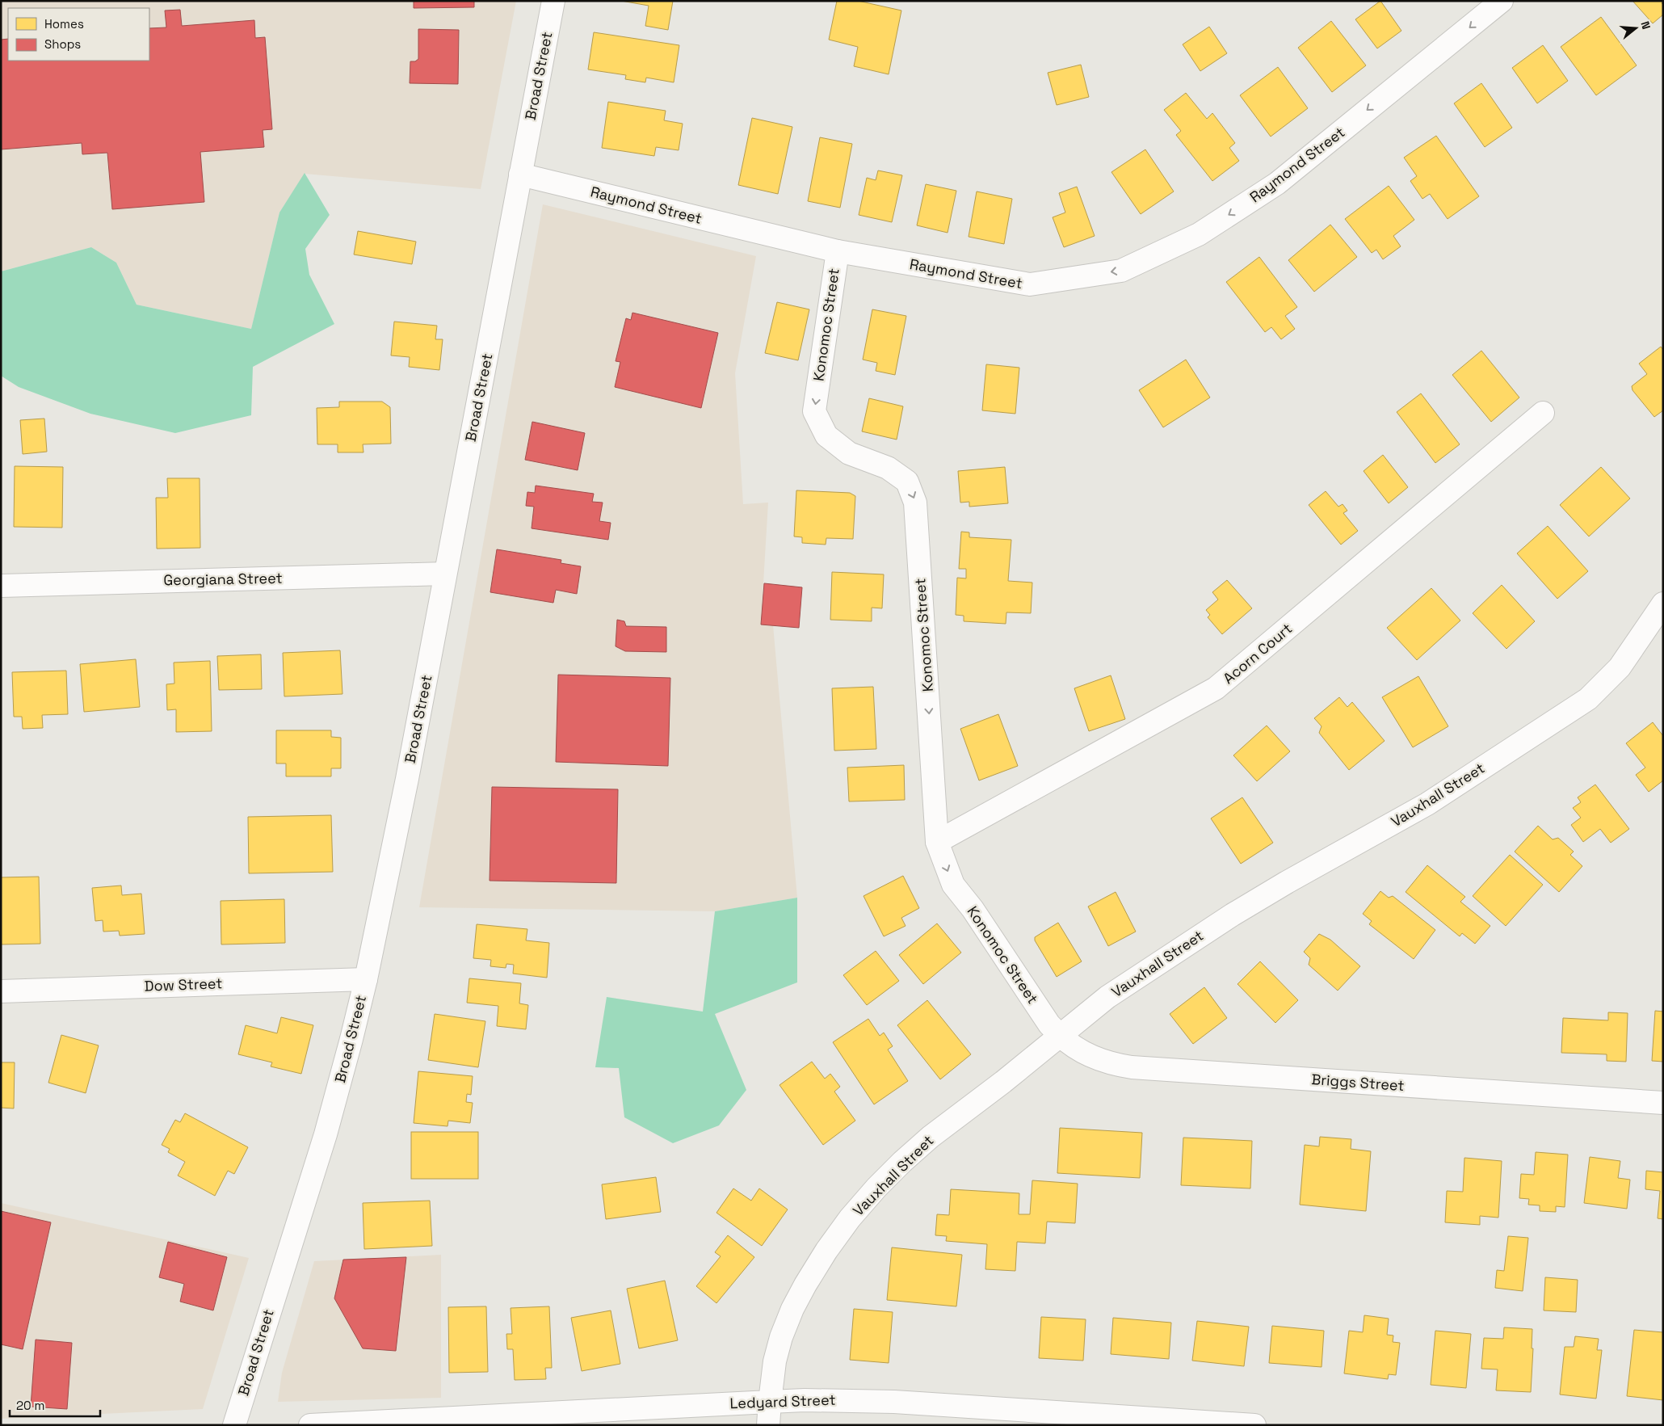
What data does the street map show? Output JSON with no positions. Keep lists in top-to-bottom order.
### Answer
{
  "streets": {
    "street": [
      "Broad Street",
      "Raymond Street",
      "Konomoc Street",
      "Georgiana Street",
      "Acorn Court",
      "Vauxhall Street",
      "Dow Street",
      "Briggs Street",
      "Ledyard Street"
    ]
  },
  "crossings": [
    ["Broad Street", "Raymond Street"],
    ["Broad Street", "Georgiana Street"],
    ["Broad Street", "Dow Street"],
    ["Raymond Street", "Konomoc Street"],
    ["Konomoc Street", "Acorn Court"],
    ["Konomoc Street", "Vauxhall Street"],
    ["Konomoc Street", "Briggs Street"],
    ["Vauxhall Street", "Briggs Street"],
    ["Vauxhall Street", "Ledyard Street"]
  ],
  "one_way": ["Raymond Street", "Konomoc Street"],
  "legend": ["Homes", "Shops"],
  "scale_bar": "20 m",
  "north": "right"
}
